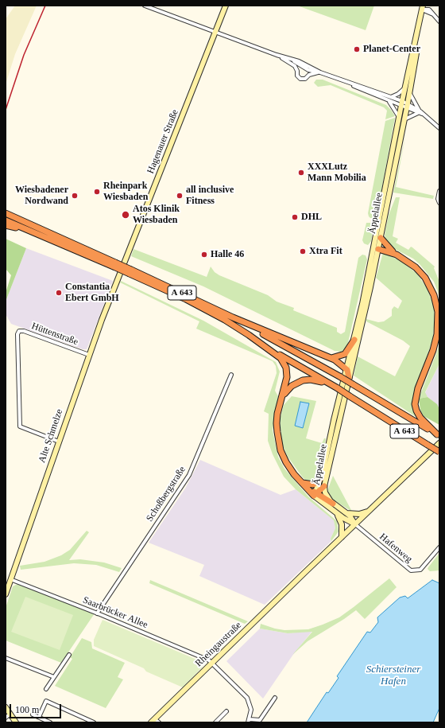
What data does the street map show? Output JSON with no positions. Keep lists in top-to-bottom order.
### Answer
{
  "streets": {
    "highway": ["A 643"],
    "main road": [
      "Hagenauer Straße",
      "Äppelallee",
      "Alte Schmelze",
      "Rheingaustraße"
    ],
    "street": [
      "Hüttenstraße",
      "Schoßbergstraße",
      "Hafenweg",
      "Saarbrücker Allee"
    ]
  },
  "crossings": [
    ["Hagenauer Straße", "Alte Schmelze"],
    ["Äppelallee", "Hafenweg"],
    ["Äppelallee", "Rheingaustraße"],
    ["Hüttenstraße", "Alte Schmelze"],
    ["Alte Schmelze", "Saarbrücker Allee"],
    ["Schoßbergstraße", "Saarbrücker Allee"],
    ["Hafenweg", "Rheingaustraße"],
    ["Saarbrücker Allee", "Rheingaustraße"]
  ],
  "water": ["Schiersteiner Hafen"],
  "places": [
    "Planet-Center",
    "XXXLutz Mann Mobilia",
    "Rheinpark Wiesbaden",
    "Wiesbadener Nordwand",
    "all inclusive Fitness",
    "Atos Klinik Wiesbaden",
    "DHL",
    "Xtra Fit",
    "Halle 46",
    "Constantia Ebert GmbH"
  ],
  "scale_bar": "100 m"
}
